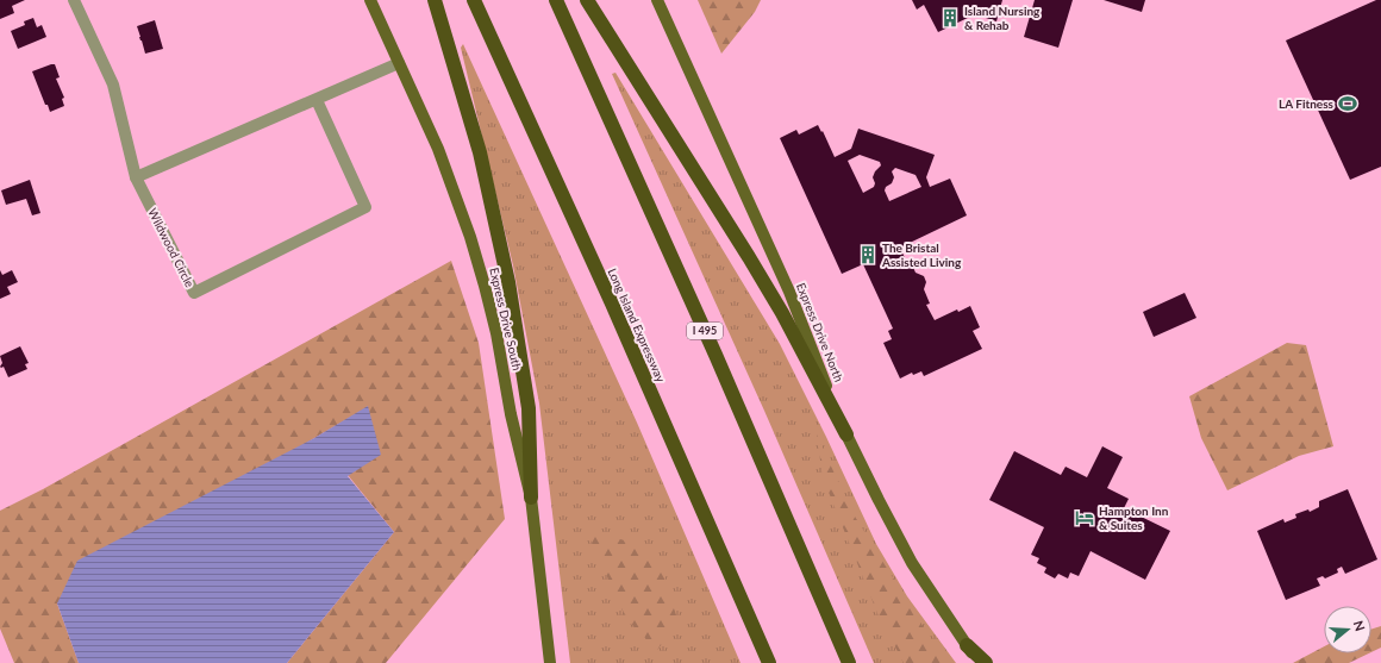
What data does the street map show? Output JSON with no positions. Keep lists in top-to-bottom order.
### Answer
{
  "streets": {
    "highway": ["Long Island Expressway", "I 495"],
    "main road": ["Express Drive South", "Express Drive North"],
    "street": ["Wildwood Circle"]
  },
  "places": {
    "building": ["Island Nursing & Rehab", "The Bristal Assisted Living"],
    "sports": ["LA Fitness"],
    "hotel": ["Hampton Inn & Suites"]
  },
  "north": "right"
}
